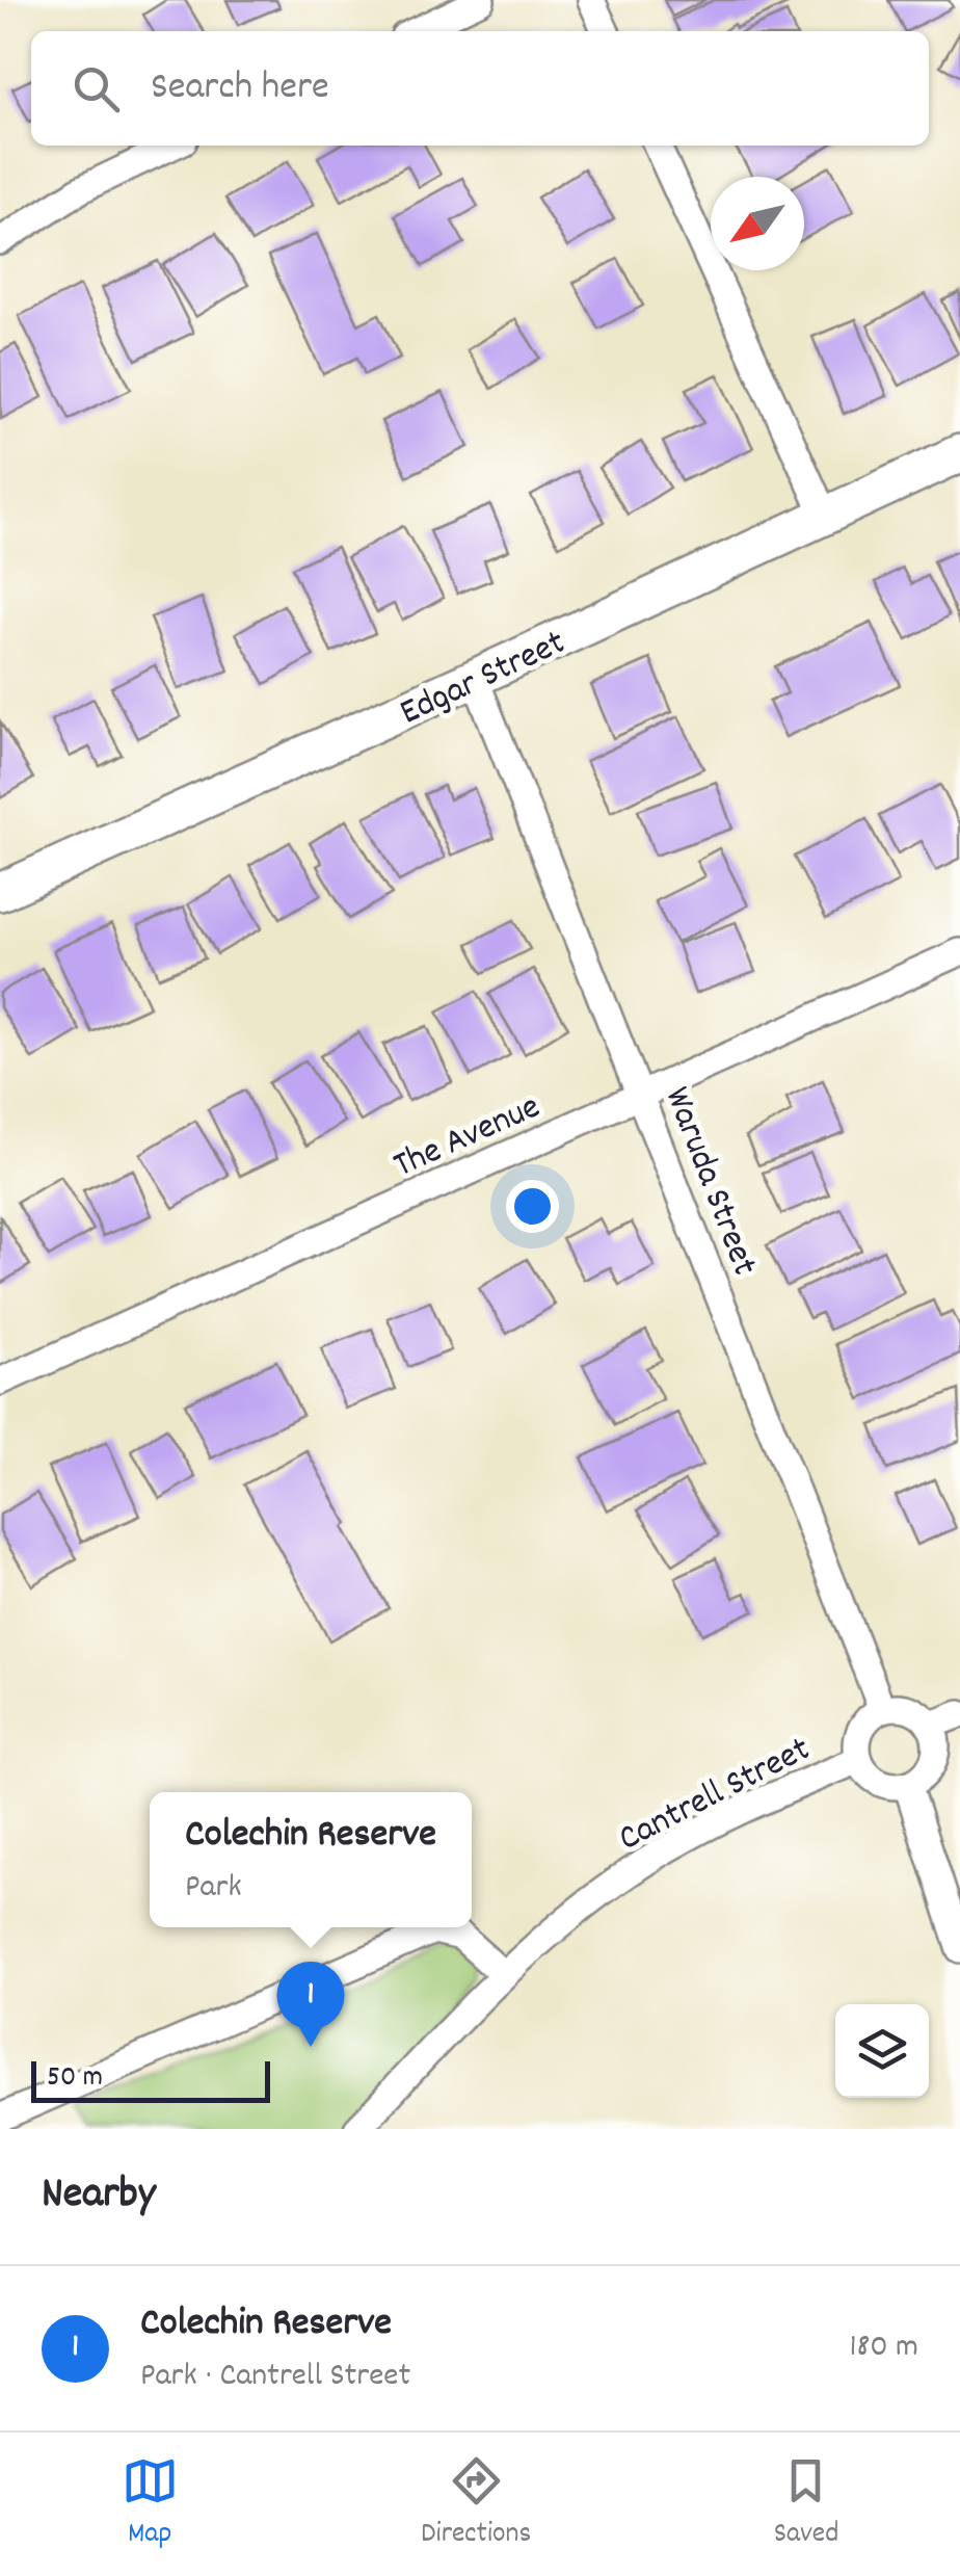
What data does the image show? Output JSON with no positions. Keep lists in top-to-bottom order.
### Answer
{
  "streets": {
    "main road": ["Edgar Street"],
    "street": ["The Avenue", "Waruda Street", "Cantrell Street"]
  },
  "crossings": [
    ["Edgar Street", "Waruda Street"],
    ["The Avenue", "Waruda Street"],
    ["Waruda Street", "Cantrell Street"]
  ],
  "scale_bar": "50 m",
  "north": "bottom left",
  "page": {
    "search": "Search here",
    "popup": ["Colechin Reserve", "Park"],
    "pins": "1",
    "scale": "50 m",
    "heading": "Nearby",
    "list": [
      {
        "mark": "1",
        "name": "Colechin Reserve",
        "note": "Park · Cantrell Street",
        "value": "180 m"
      }
    ],
    "nav": ["Map", "Directions", "Saved"]
  }
}
